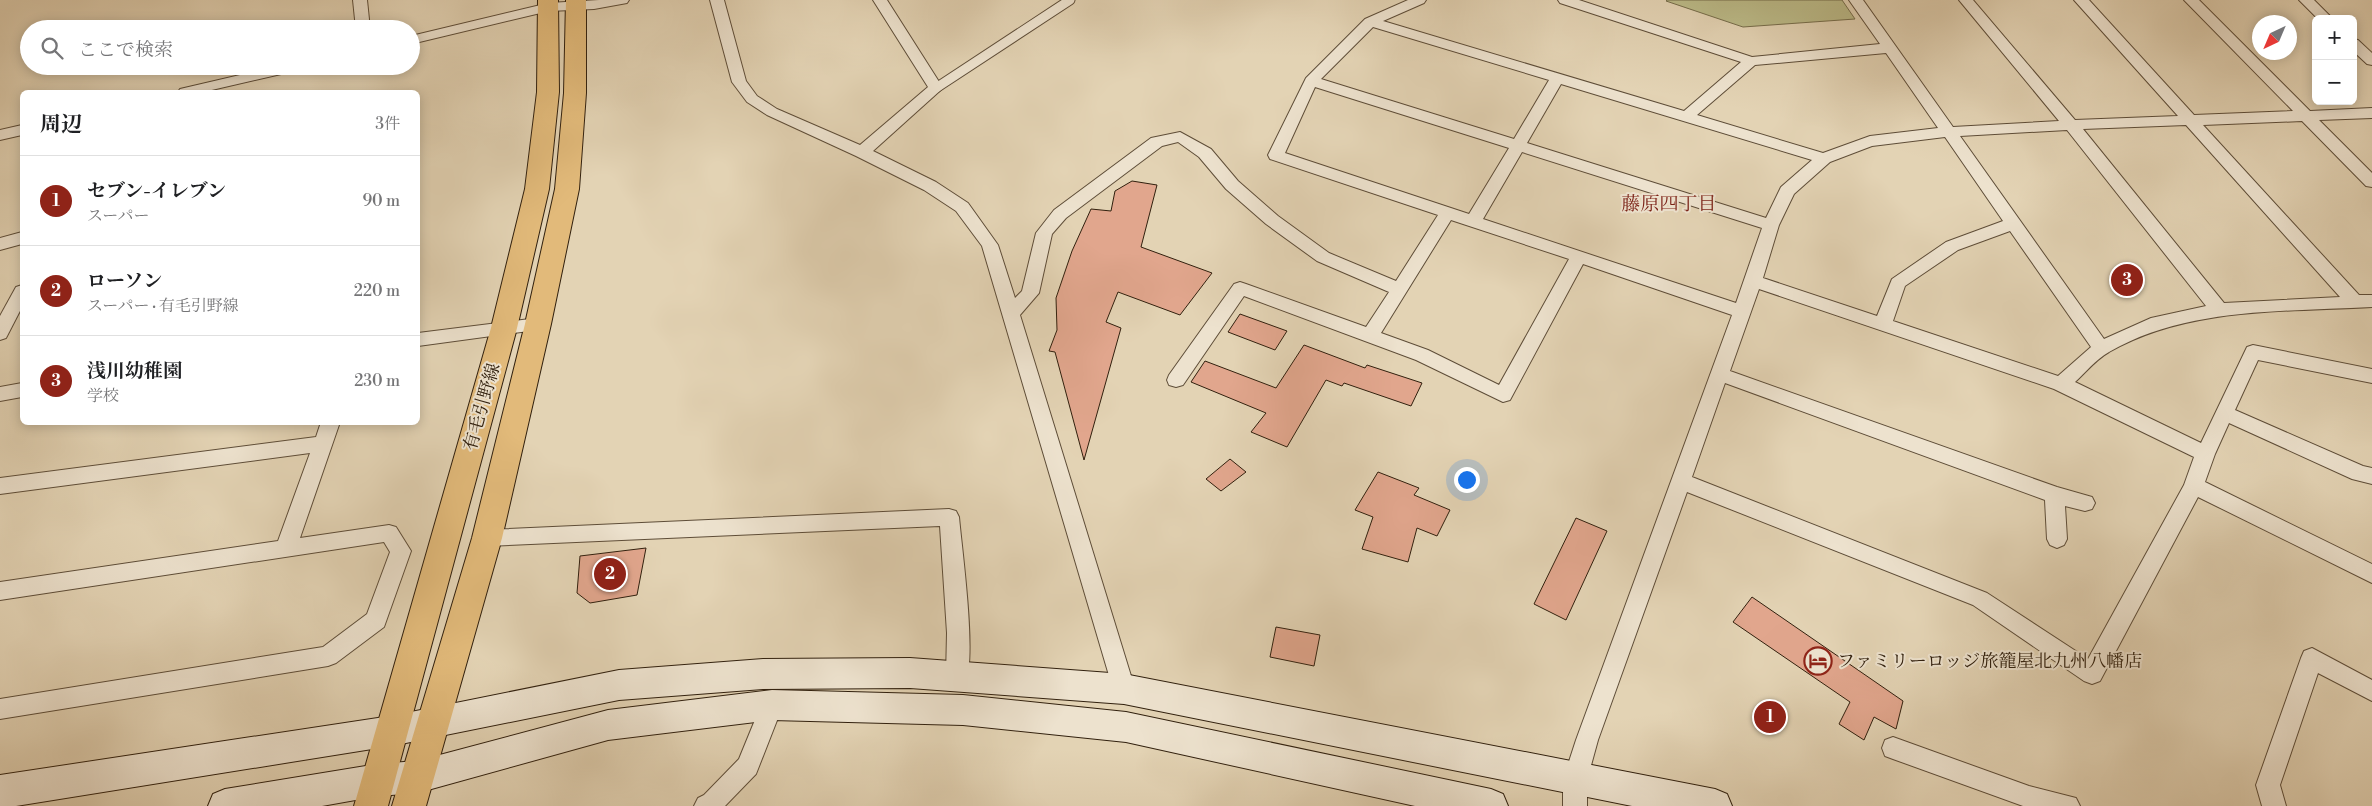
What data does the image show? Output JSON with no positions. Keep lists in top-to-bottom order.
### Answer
{
  "streets": {
    "main road": ["有毛引野線"]
  },
  "districts": ["藤原四丁目"],
  "places": {
    "hotel": ["ファミリーロッジ旅籠屋北九州八幡店"]
  },
  "north": "bottom left",
  "page": {
    "map_buttons": ["+", "−"],
    "search": "ここで検索",
    "heading": ["周辺", "3件"],
    "list": [
      {
        "mark": "1",
        "name": "セブン-イレブン",
        "note": "スーパー",
        "value": "90 m"
      },
      {
        "mark": "2",
        "name": "ローソン",
        "note": "スーパー · 有毛引野線",
        "value": "220 m"
      },
      {
        "mark": "3",
        "name": "浅川幼稚園",
        "note": "学校",
        "value": "230 m"
      }
    ],
    "pins": ["3", "2", "1"]
  }
}
